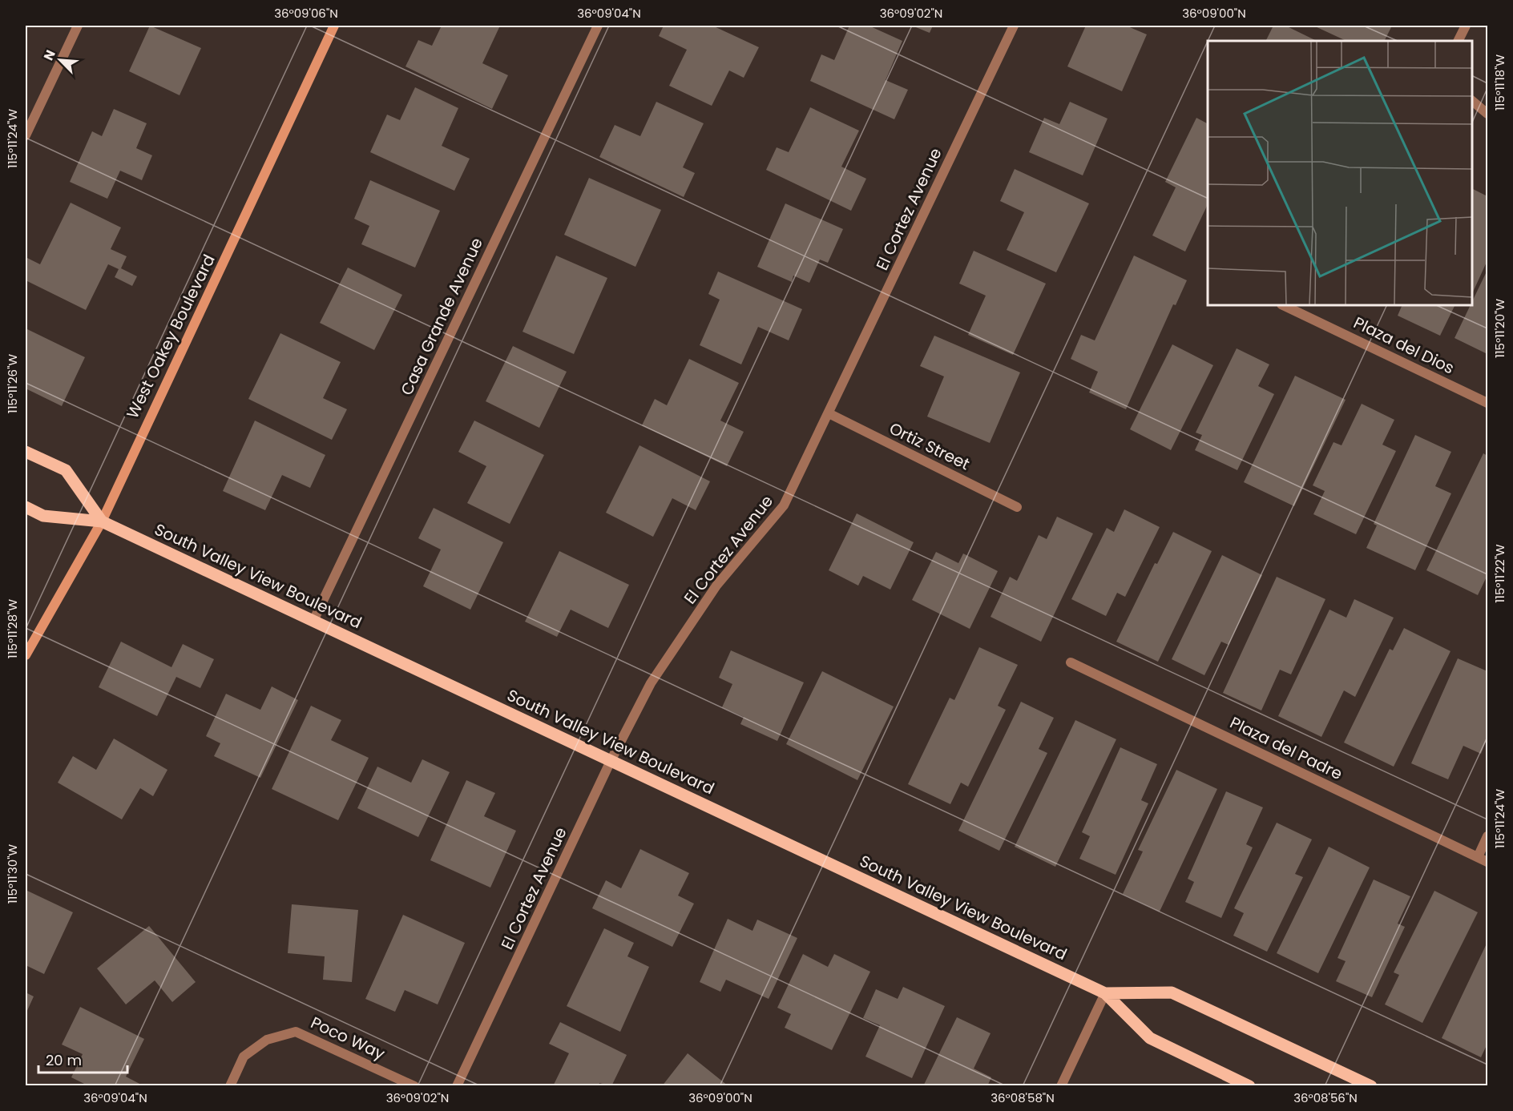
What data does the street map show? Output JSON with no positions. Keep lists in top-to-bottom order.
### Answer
{
  "streets": {
    "main road": ["West Oakey Boulevard", "South Valley View Boulevard"],
    "street": [
      "El Cortez Avenue",
      "Casa Grande Avenue",
      "Plaza del Dios",
      "Ortiz Street",
      "Plaza del Padre",
      "Poco Way"
    ]
  },
  "crossings": [
    ["El Cortez Avenue", "Ortiz Street"],
    ["El Cortez Avenue", "South Valley View Boulevard"],
    ["Casa Grande Avenue", "South Valley View Boulevard"],
    ["West Oakey Boulevard", "South Valley View Boulevard"]
  ],
  "scale_bar": "20 m",
  "north": "top left",
  "coordinates": [
    "36°09'06\"N",
    "36°09'04\"N",
    "36°09'02\"N",
    "36°09'00\"N",
    "115°11'18\"W",
    "115°11'24\"W",
    "115°11'20\"W",
    "115°11'26\"W",
    "115°11'22\"W",
    "115°11'28\"W",
    "115°11'30\"W",
    "36°08'58\"N",
    "36°08'56\"N"
  ]
}
